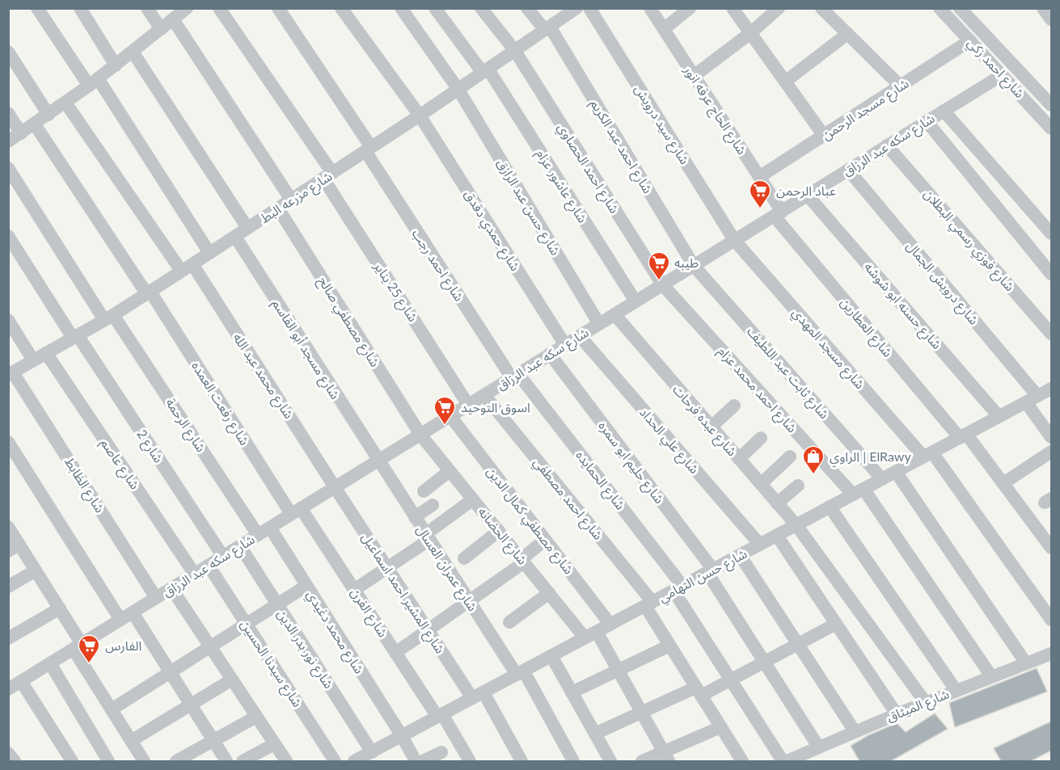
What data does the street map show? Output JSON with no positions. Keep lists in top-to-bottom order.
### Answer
{
  "streets": {
    "street": [
      "شارع احمد زكي",
      "شارع مسجد الرحمن",
      "شارع الحاج عرفه انور",
      "شارع سيد درويش",
      "شارع سكه عبد الرزاق",
      "شارع احمد عبد الكريم",
      "شارع احمد الحصاوي",
      "شارع عاشور عزام",
      "شارع مزرعه البط",
      "شارع حسن عبد الرازق",
      "شارع حمدي دقدق",
      "شارع فوزي رسمي البطلان",
      "شارع احمد رجب",
      "شارع درويش الجمال",
      "شارع 25 يناير",
      "شارع حسنه ابو شوشه",
      "شارع مصطفي صالح",
      "شارع العطارين",
      "شارع مسجد المهدي",
      "شارع مسجد أبو القاسم",
      "شارع ثابت عبد اللطيف",
      "شارع محمد عبد الله",
      "شارع احمد محمد عزام",
      "شارع رفعت العمده",
      "شارع عبده فرحات",
      "شارع الرحمة",
      "شارع علي الحداد",
      "شارع 2",
      "شارع حليم ابو سمره",
      "شارع عاصم",
      "شارع الحمايده",
      "شارع الظابط",
      "شارع احمد مصطفي",
      "شارع مصطفي كمال الدين",
      "شارع الحضانه",
      "شارع عمران العسال",
      "شارع حسن التهامي",
      "شارع المشير احمد اسماعيل",
      "شارع الفرن",
      "شارع محمد دغيدي",
      "شارع نور بدر الدين",
      "شارع سيدنا الحسين",
      "شارع الميثاق"
    ]
  },
  "crossings": [
    ["شارع احمد زكي", "شارع مسجد الرحمن"],
    ["شارع احمد زكي", "شارع سكه عبد الرزاق"],
    ["شارع مسجد الرحمن", "شارع الحاج عرفه انور"],
    ["شارع الحاج عرفه انور", "شارع سكه عبد الرزاق"],
    ["شارع الحاج عرفه انور", "شارع العطارين"],
    ["شارع سيد درويش", "شارع سكه عبد الرزاق"],
    ["شارع سيد درويش", "شارع مسجد المهدي"],
    ["شارع سكه عبد الرزاق", "شارع احمد عبد الكريم"],
    ["شارع سكه عبد الرزاق", "شارع احمد الحصاوي"],
    ["شارع سكه عبد الرزاق", "شارع عاشور عزام"],
    ["شارع سكه عبد الرزاق", "شارع حسن عبد الرازق"],
    ["شارع سكه عبد الرزاق", "شارع حمدي دقدق"],
    ["شارع سكه عبد الرزاق", "شارع فوزي رسمي البطلان"],
    ["شارع سكه عبد الرزاق", "شارع احمد رجب"],
    ["شارع سكه عبد الرزاق", "شارع درويش الجمال"],
    ["شارع سكه عبد الرزاق", "شارع 25 يناير"],
    ["شارع سكه عبد الرزاق", "شارع حسنه ابو شوشه"],
    ["شارع سكه عبد الرزاق", "شارع مصطفي صالح"],
    ["شارع سكه عبد الرزاق", "شارع العطارين"],
    ["شارع سكه عبد الرزاق", "شارع مسجد المهدي"],
    ["شارع سكه عبد الرزاق", "شارع مسجد أبو القاسم"],
    ["شارع سكه عبد الرزاق", "شارع ثابت عبد اللطيف"],
    ["شارع سكه عبد الرزاق", "شارع محمد عبد الله"],
    ["شارع سكه عبد الرزاق", "شارع احمد محمد عزام"],
    ["شارع سكه عبد الرزاق", "شارع رفعت العمده"],
    ["شارع سكه عبد الرزاق", "شارع عبده فرحات"],
    ["شارع سكه عبد الرزاق", "شارع الرحمة"],
    ["شارع سكه عبد الرزاق", "شارع علي الحداد"],
    ["شارع سكه عبد الرزاق", "شارع 2"],
    ["شارع سكه عبد الرزاق", "شارع حليم ابو سمره"],
    ["شارع سكه عبد الرزاق", "شارع عاصم"],
    ["شارع سكه عبد الرزاق", "شارع الحمايده"],
    ["شارع سكه عبد الرزاق", "شارع الظابط"],
    ["شارع سكه عبد الرزاق", "شارع احمد مصطفي"],
    ["شارع سكه عبد الرزاق", "شارع مصطفي كمال الدين"],
    ["شارع سكه عبد الرزاق", "شارع الحضانه"],
    ["شارع سكه عبد الرزاق", "شارع عمران العسال"],
    ["شارع سكه عبد الرزاق", "شارع المشير احمد اسماعيل"],
    ["شارع سكه عبد الرزاق", "شارع الفرن"],
    ["شارع سكه عبد الرزاق", "شارع محمد دغيدي"],
    ["شارع سكه عبد الرزاق", "شارع نور بدر الدين"],
    ["شارع سكه عبد الرزاق", "شارع سيدنا الحسين"],
    ["شارع احمد عبد الكريم", "شارع مزرعه البط"],
    ["شارع احمد عبد الكريم", "شارع ثابت عبد اللطيف"],
    ["شارع احمد الحصاوي", "شارع مزرعه البط"],
    ["شارع احمد الحصاوي", "شارع احمد محمد عزام"],
    ["شارع عاشور عزام", "شارع مزرعه البط"],
    ["شارع مزرعه البط", "شارع حسن عبد الرازق"],
    ["شارع مزرعه البط", "شارع حمدي دقدق"],
    ["شارع مزرعه البط", "شارع احمد رجب"],
    ["شارع مزرعه البط", "شارع 25 يناير"],
    ["شارع مزرعه البط", "شارع مصطفي صالح"],
    ["شارع مزرعه البط", "شارع مسجد أبو القاسم"],
    ["شارع مزرعه البط", "شارع محمد عبد الله"],
    ["شارع مزرعه البط", "شارع رفعت العمده"],
    ["شارع مزرعه البط", "شارع الرحمة"],
    ["شارع مزرعه البط", "شارع 2"],
    ["شارع مزرعه البط", "شارع عاصم"],
    ["شارع مزرعه البط", "شارع الظابط"],
    ["شارع احمد رجب", "شارع الحمايده"],
    ["شارع درويش الجمال", "شارع حسن التهامي"],
    ["شارع حسنه ابو شوشه", "شارع حسن التهامي"],
    ["شارع مصطفي صالح", "شارع الحضانه"],
    ["شارع العطارين", "شارع حسن التهامي"],
    ["شارع مسجد المهدي", "شارع حسن التهامي"],
    ["شارع مسجد أبو القاسم", "شارع عمران العسال"],
    ["شارع ثابت عبد اللطيف", "شارع حسن التهامي"],
    ["شارع محمد عبد الله", "شارع المشير احمد اسماعيل"],
    ["شارع احمد محمد عزام", "شارع حسن التهامي"],
    ["شارع احمد محمد عزام", "شارع الميثاق"],
    ["شارع رفعت العمده", "شارع الفرن"],
    ["شارع عبده فرحات", "شارع حسن التهامي"],
    ["شارع عبده فرحات", "شارع الميثاق"],
    ["شارع علي الحداد", "شارع حسن التهامي"],
    ["شارع حليم ابو سمره", "شارع حسن التهامي"],
    ["شارع حليم ابو سمره", "شارع الميثاق"],
    ["شارع الحمايده", "شارع حسن التهامي"],
    ["شارع احمد مصطفي", "شارع حسن التهامي"],
    ["شارع مصطفي كمال الدين", "شارع حسن التهامي"],
    ["شارع الحضانه", "شارع حسن التهامي"],
    ["شارع عمران العسال", "شارع حسن التهامي"],
    ["شارع حسن التهامي", "شارع المشير احمد اسماعيل"],
    ["شارع حسن التهامي", "شارع الفرن"],
    ["شارع حسن التهامي", "شارع محمد دغيدي"],
    ["شارع حسن التهامي", "شارع نور بدر الدين"]
  ],
  "places": {
    "supermarket": [
      "عباد الرحمن",
      "طيبه",
      "اسوق التوحيد",
      "الفارس"
    ],
    "shop": ["الراوي | ElRawy"]
  }
}
